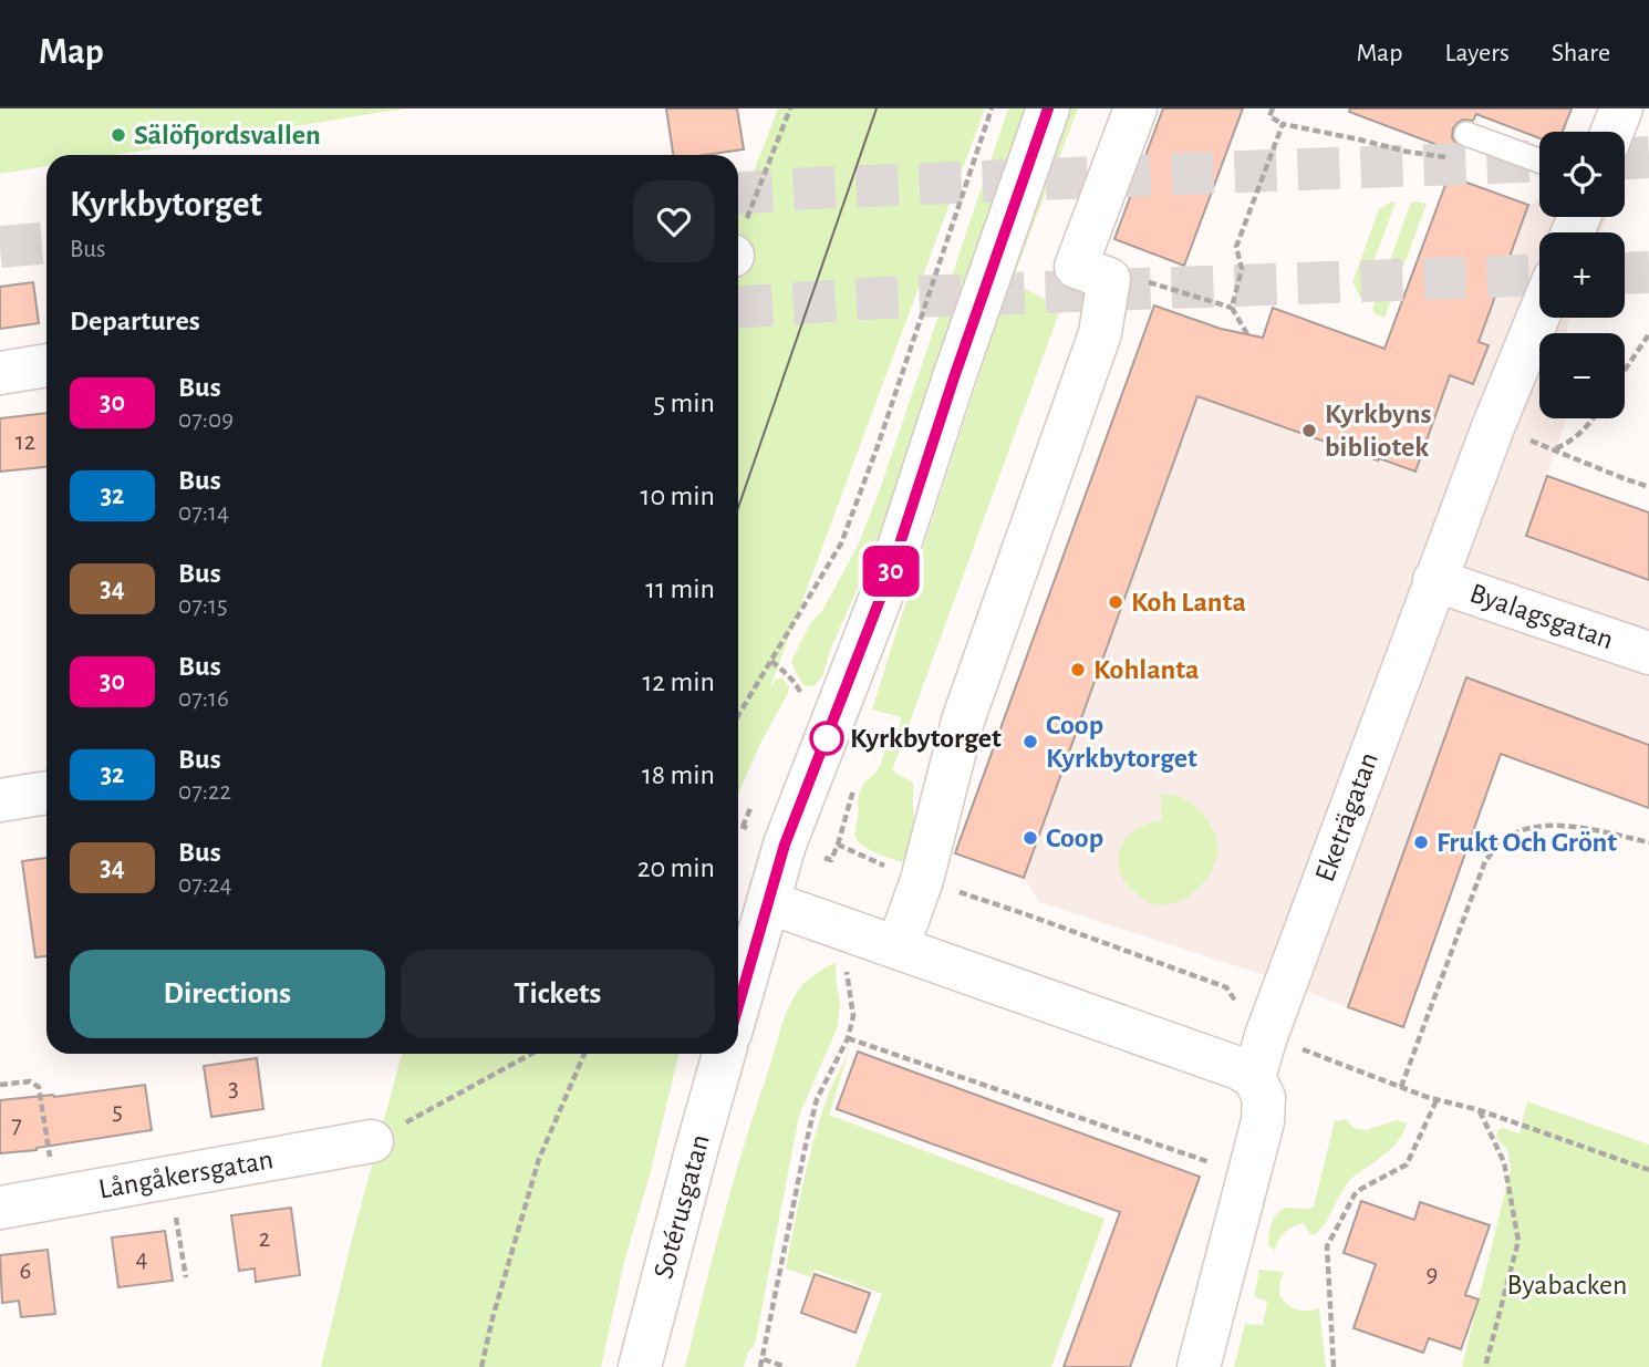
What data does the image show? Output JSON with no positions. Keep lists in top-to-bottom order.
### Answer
{
  "streets": {
    "street": [
      "Byalagsgatan",
      "Eketrägatan",
      "Långåkersgatan",
      "Sotérusgatan"
    ]
  },
  "crossings": [
    ["Byalagsgatan", "Eketrägatan"]
  ],
  "parks": ["Byabacken"],
  "places": [
    "Sälöfjordsvallen",
    "Kyrkbyns bibliotek",
    "Koh Lanta",
    "Kohlanta",
    "Kyrkbytorget",
    "Coop Kyrkbytorget",
    "Coop",
    "Frukt Och Grönt"
  ],
  "lines": ["bus line 30"],
  "house_numbers": [
    "12",
    "3",
    "5",
    "7",
    "2",
    "4",
    "6",
    "9"
  ],
  "page": {
    "header": "Map",
    "nav": ["Map", "Layers", "Share"],
    "on_map": "30",
    "map_buttons": ["+", "−"],
    "heading": [
      ["Kyrkbytorget", "Bus"],
      "Departures"
    ],
    "list": [
      {
        "mark": "30",
        "name": "Bus",
        "note": "07:09",
        "value": "5 min"
      },
      {
        "mark": "32",
        "name": "Bus",
        "note": "07:14",
        "value": "10 min"
      },
      {
        "mark": "34",
        "name": "Bus",
        "note": "07:15",
        "value": "11 min"
      },
      {
        "mark": "30",
        "name": "Bus",
        "note": "07:16",
        "value": "12 min"
      },
      {
        "mark": "32",
        "name": "Bus",
        "note": "07:22",
        "value": "18 min"
      },
      {
        "mark": "34",
        "name": "Bus",
        "note": "07:24",
        "value": "20 min"
      }
    ],
    "buttons": ["Directions", "Tickets"]
  }
}
